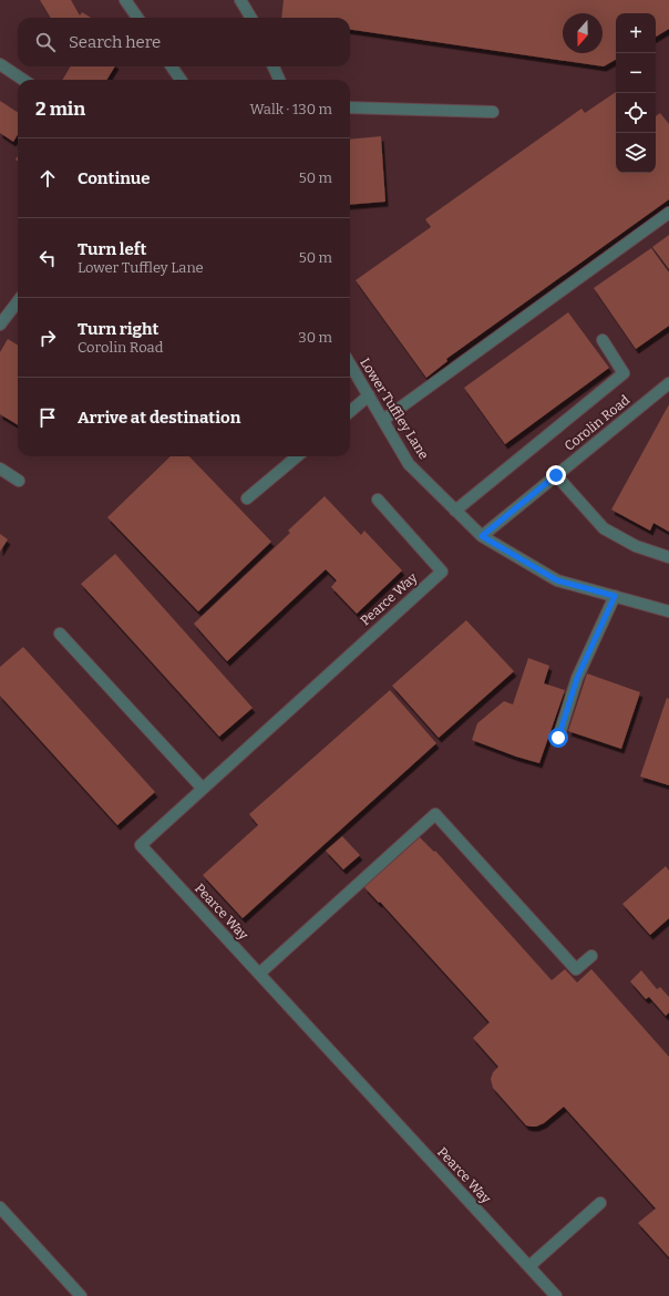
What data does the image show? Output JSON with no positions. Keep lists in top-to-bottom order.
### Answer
{
  "streets": {
    "street": ["Lower Tuffley Lane", "Corolin Road", "Pearce Way"]
  },
  "crossings": [
    ["Lower Tuffley Lane", "Corolin Road"]
  ],
  "north": "bottom",
  "page": {
    "map_buttons": ["+", "−"],
    "search": "Search here",
    "heading": ["2 min", "Walk · 130 m"],
    "list": [
      ["Continue", "50 m"],
      ["Turn left", "Lower Tuffley Lane", "50 m"],
      ["Turn right", "Corolin Road", "30 m"],
      "Arrive at destination"
    ]
  }
}
